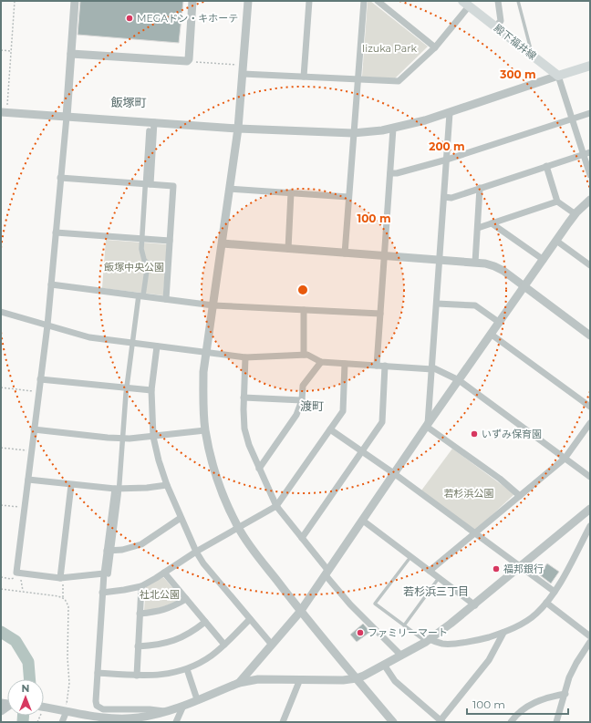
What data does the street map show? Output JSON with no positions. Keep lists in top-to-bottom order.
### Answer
{
  "streets": {
    "main road": ["殿下福井線"]
  },
  "districts": ["飯塚町", "渡町", "若杉浜三丁目"],
  "parks": [
    "Iizuka Park",
    "飯塚中央公園",
    "若杉浜公園",
    "社北公園"
  ],
  "places": [
    "MEGAドン・キホーテ",
    "いずみ保育園",
    "福邦銀行",
    "ファミリーマート"
  ],
  "scale_bar": "100 m",
  "north": "top",
  "rings": ["300 m", "200 m", "100 m"]
}
